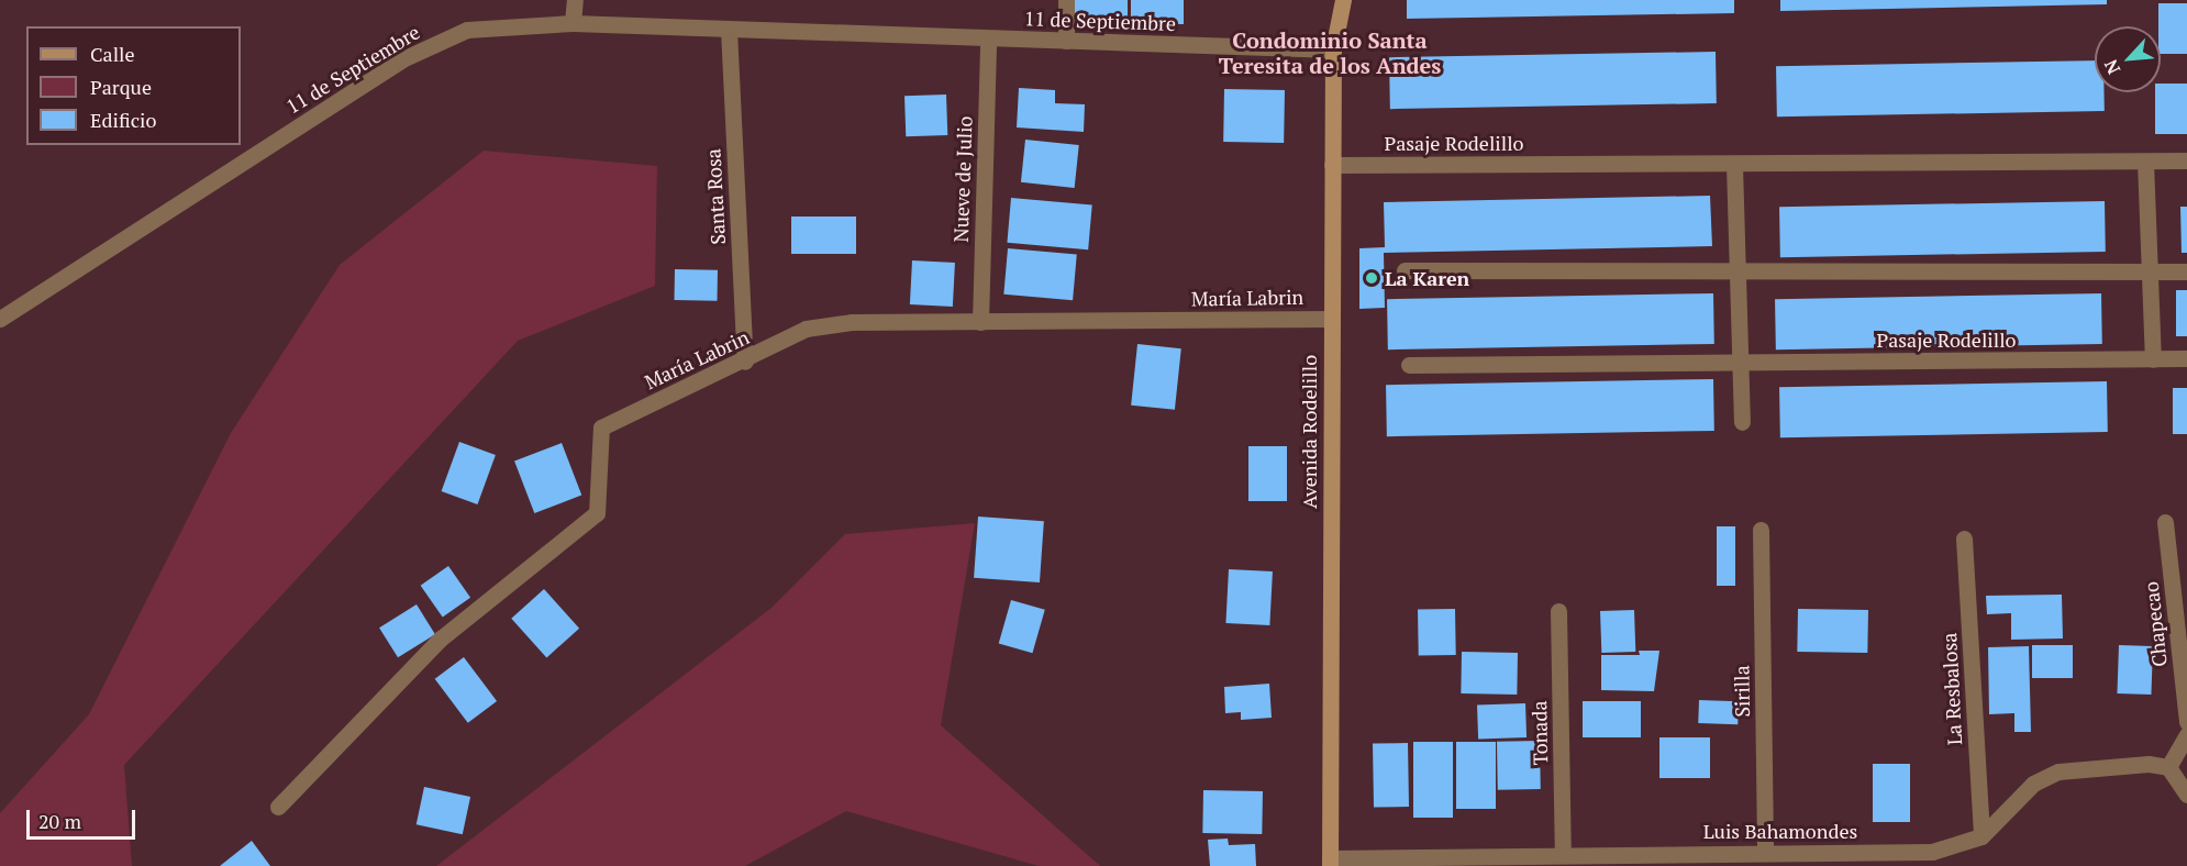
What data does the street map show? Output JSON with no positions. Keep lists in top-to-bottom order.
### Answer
{
  "streets": {
    "street": [
      "11 de Septiembre",
      "Pasaje Rodelillo",
      "Nueve de Julio",
      "Santa Rosa",
      "María Labrin",
      "Avenida Rodelillo",
      "Chapecao",
      "La Resbalosa",
      "Sirilla",
      "Tonada",
      "Luis Bahamondes"
    ]
  },
  "crossings": [
    ["11 de Septiembre", "Nueve de Julio"],
    ["11 de Septiembre", "Santa Rosa"],
    ["11 de Septiembre", "Avenida Rodelillo"],
    ["Pasaje Rodelillo", "Avenida Rodelillo"],
    ["Nueve de Julio", "María Labrin"],
    ["Santa Rosa", "María Labrin"],
    ["María Labrin", "Avenida Rodelillo"],
    ["Avenida Rodelillo", "Luis Bahamondes"],
    ["La Resbalosa", "Luis Bahamondes"],
    ["Sirilla", "Luis Bahamondes"],
    ["Tonada", "Luis Bahamondes"]
  ],
  "districts": ["Condominio Santa Teresita de los Andes"],
  "places": ["La Karen"],
  "legend": ["Calle", "Parque", "Edificio"],
  "scale_bar": "20 m",
  "north": "bottom left"
}
